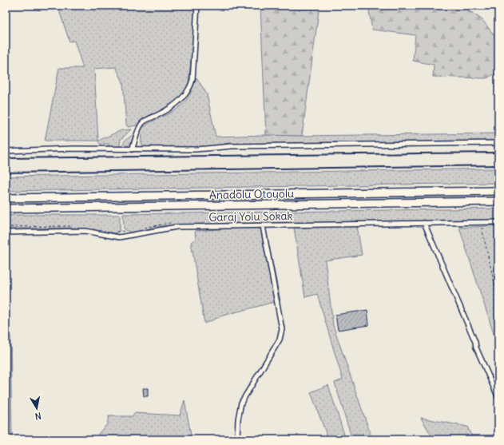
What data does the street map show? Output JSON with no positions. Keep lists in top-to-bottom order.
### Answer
{
  "streets": {
    "highway": ["Anadolu Otoyolu"],
    "street": ["Garaj Yolu Sokak"]
  },
  "north": "bottom"
}
